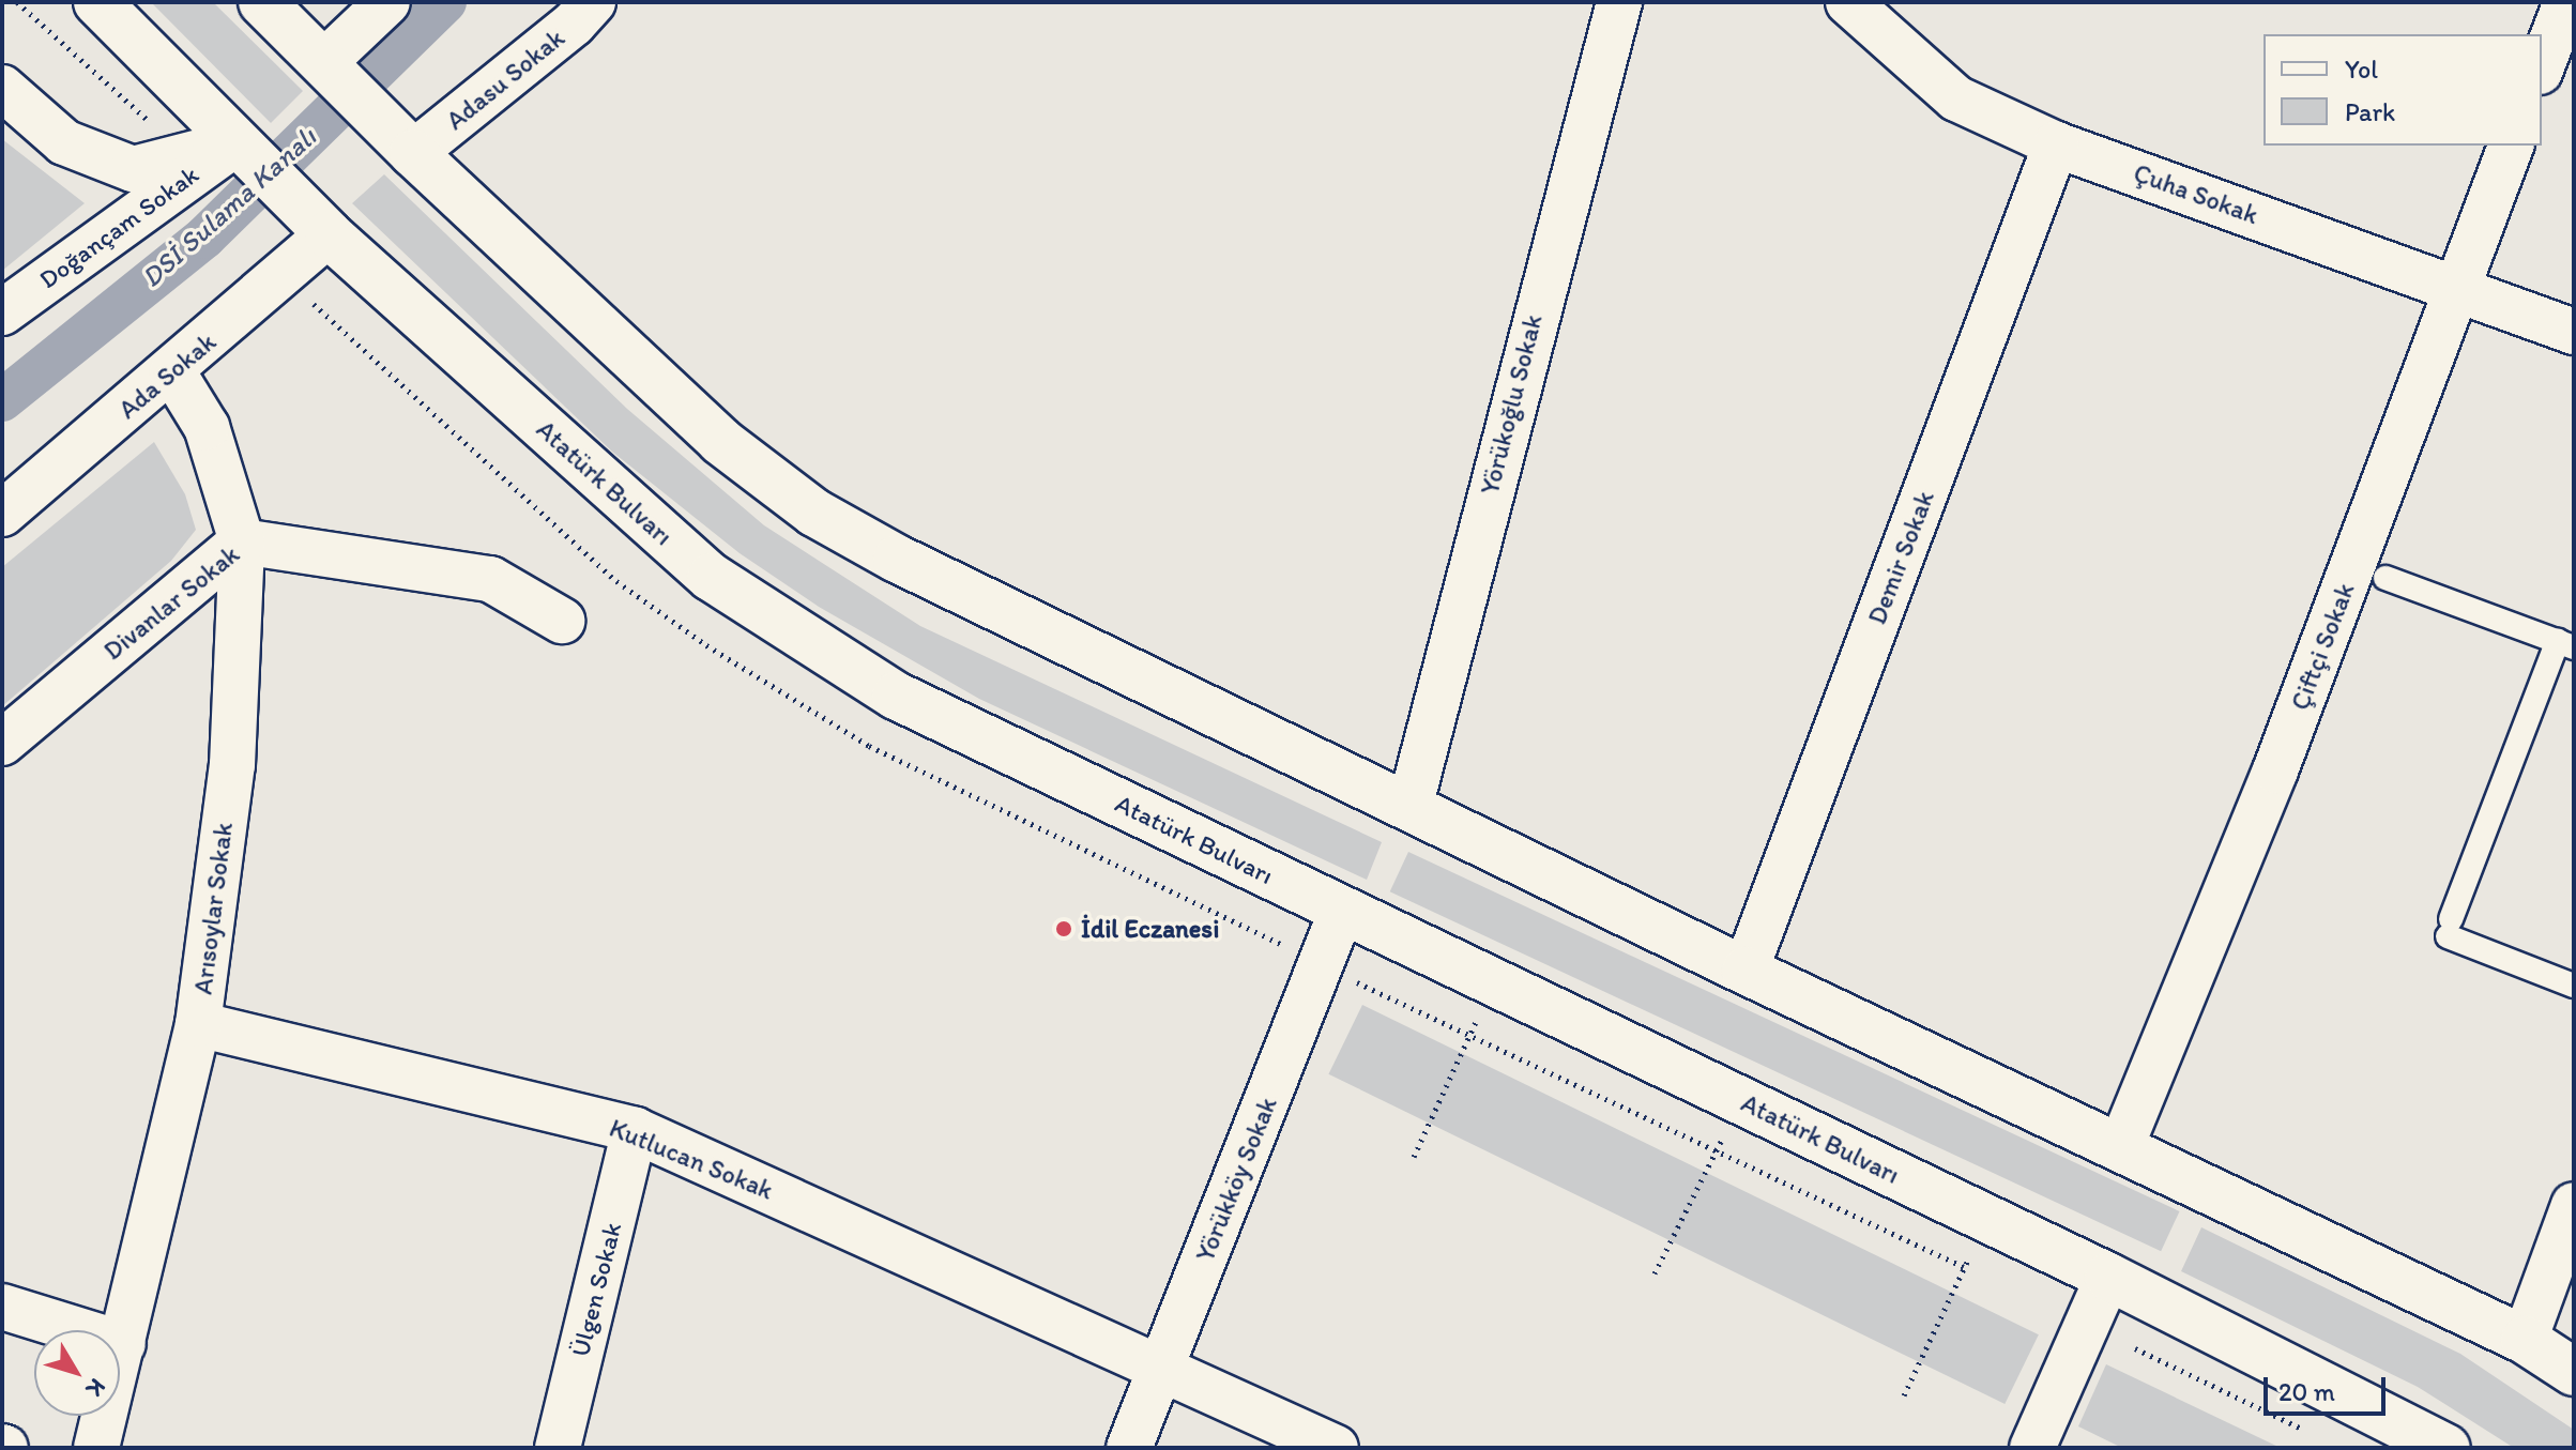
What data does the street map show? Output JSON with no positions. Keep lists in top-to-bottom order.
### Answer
{
  "streets": {
    "main road": ["Atatürk Bulvarı"],
    "street": [
      "Adasu Sokak",
      "Çuha Sokak",
      "Doğançam Sokak",
      "Ada Sokak",
      "Yörükoğlu Sokak",
      "Demir Sokak",
      "Divanlar Sokak",
      "Çiftçi Sokak",
      "Arısoylar Sokak",
      "Kutlucan Sokak",
      "Yörükköy Sokak",
      "Ülgen Sokak"
    ]
  },
  "crossings": [
    ["Çuha Sokak", "Demir Sokak"],
    ["Çuha Sokak", "Çiftçi Sokak"],
    ["Doğançam Sokak", "Atatürk Bulvarı"],
    ["Ada Sokak", "Atatürk Bulvarı"],
    ["Ada Sokak", "Arısoylar Sokak"],
    ["Atatürk Bulvarı", "Yörükköy Sokak"],
    ["Divanlar Sokak", "Arısoylar Sokak"],
    ["Arısoylar Sokak", "Kutlucan Sokak"],
    ["Kutlucan Sokak", "Yörükköy Sokak"],
    ["Kutlucan Sokak", "Ülgen Sokak"]
  ],
  "water": ["DSİ Sulama Kanalı"],
  "places": ["İdil Eczanesi"],
  "legend": ["Yol", "Park"],
  "scale_bar": "20 m",
  "north": "bottom right"
}
